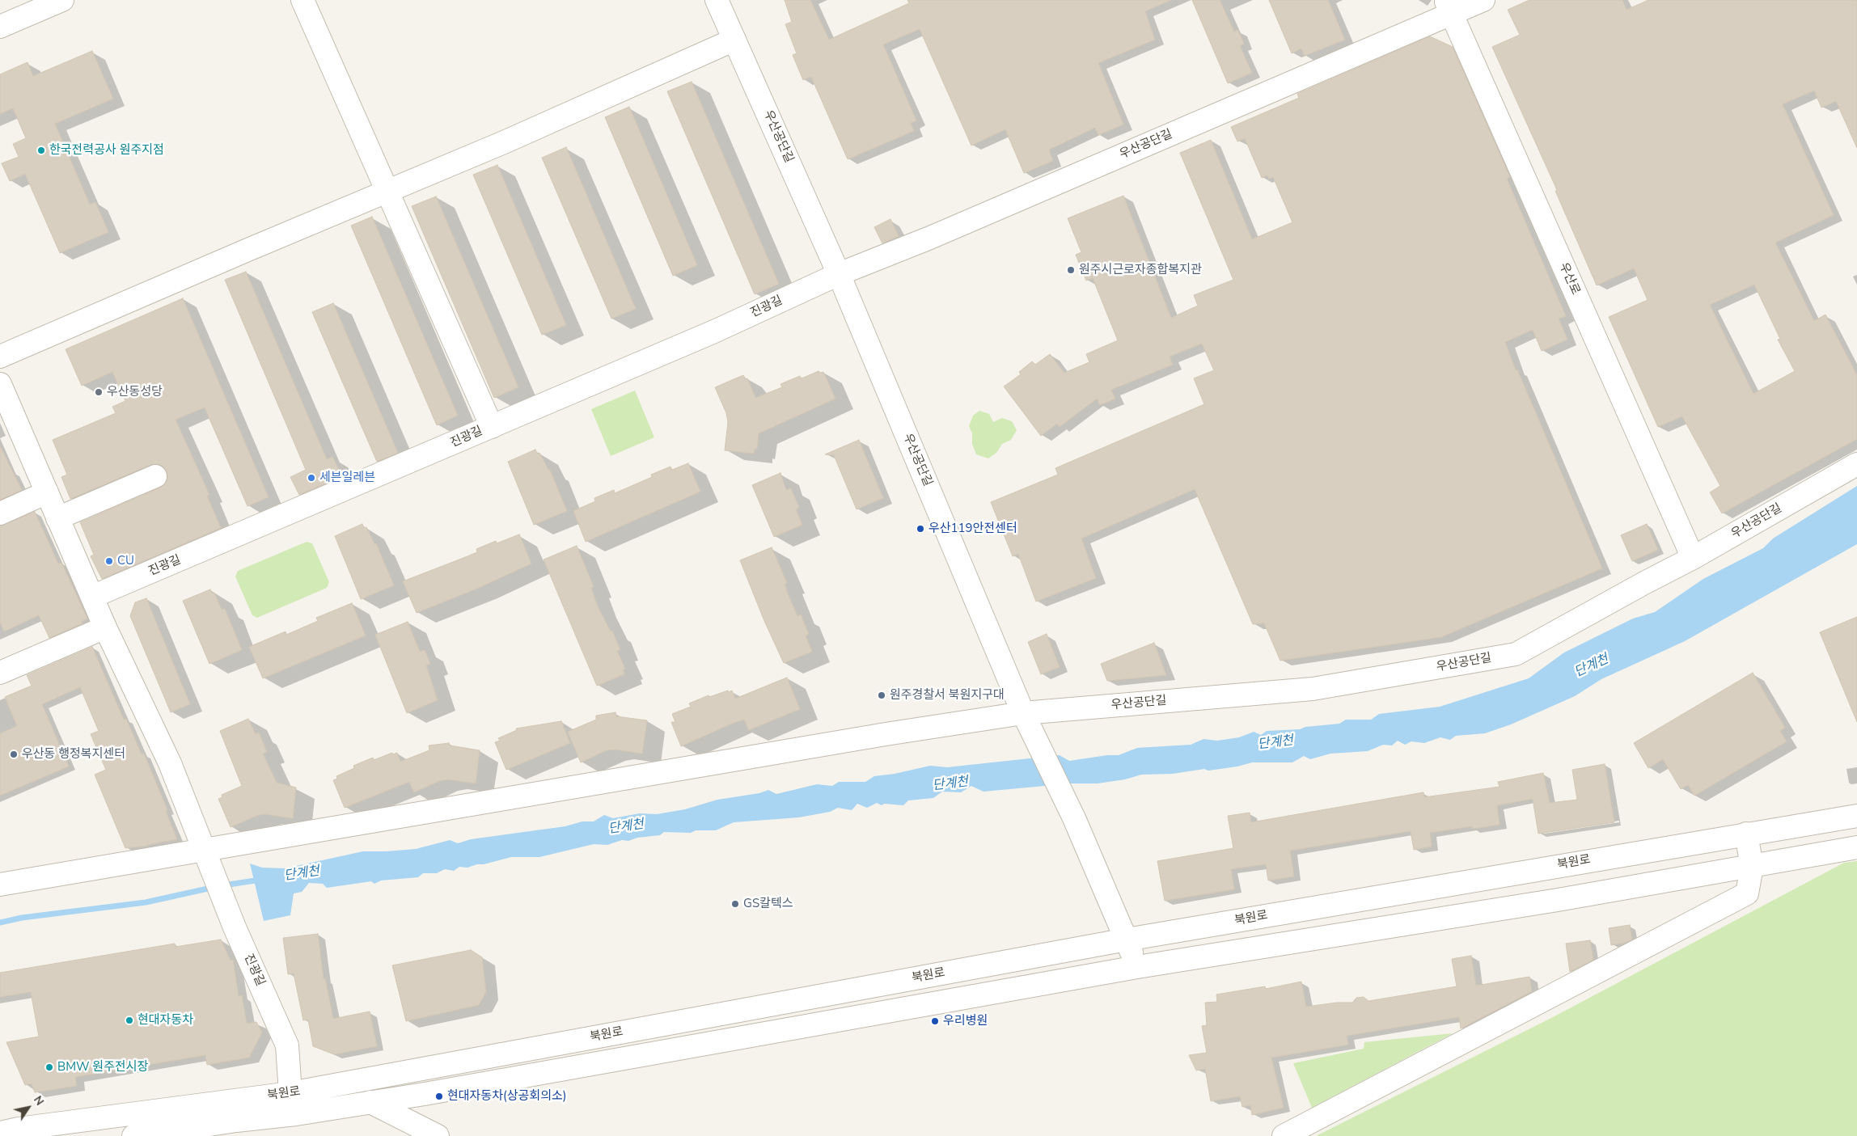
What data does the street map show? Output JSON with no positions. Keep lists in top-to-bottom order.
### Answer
{
  "streets": {
    "street": [
      "우산공단길",
      "우산로",
      "진광길",
      "북원로"
    ]
  },
  "crossings": [
    ["우산공단길", "우산로"],
    ["우산공단길", "진광길"],
    ["우산공단길", "북원로"],
    ["진광길", "북원로"]
  ],
  "water": ["단계천"],
  "places": [
    "한국전력공사 원주지점",
    "원주시근로자종합복지관",
    "우산동성당",
    "세븐일레븐",
    "우산119안전센터",
    "CU",
    "원주경찰서 북원지구대",
    "우산동 행정복지센터",
    "GS칼텍스",
    "현대자동차",
    "우리병원",
    "BMW 원주전시장",
    "현대자동차(상공회의소)"
  ],
  "north": "top right"
}
